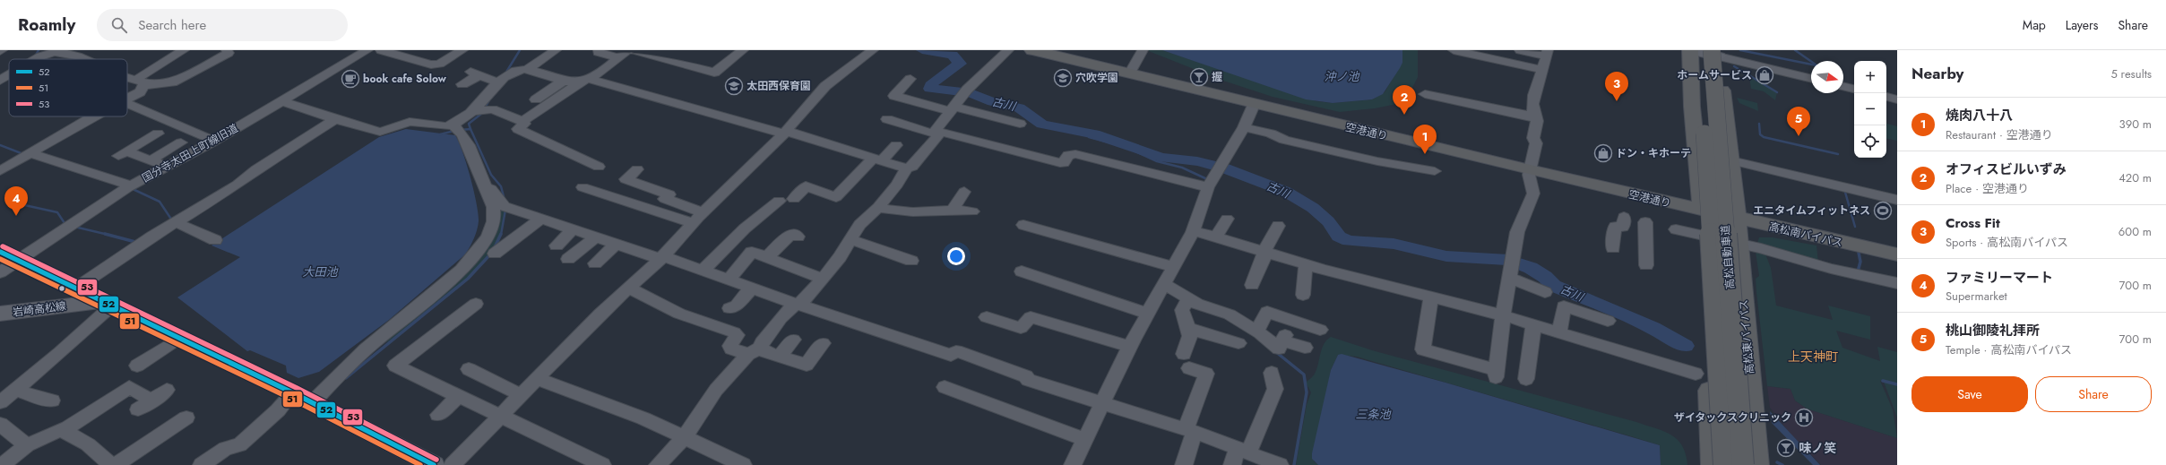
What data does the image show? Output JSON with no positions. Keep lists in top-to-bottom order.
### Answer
{
  "streets": {
    "highway": [
      "空港通り",
      "高松南バイパス",
      "高松自動車道",
      "高松東バイパス"
    ],
    "main road": ["岩崎高松線"],
    "street": ["国分寺太田上町線旧道"]
  },
  "crossings": [
    ["空港通り", "高松南バイパス"],
    ["高松南バイパス", "高松東バイパス"]
  ],
  "districts": ["上天神町"],
  "water": [
    "沖ノ池",
    "古川",
    "大田池",
    "三条池"
  ],
  "places": {
    "shop": ["ホームサービス", "ドン・キホーテ"],
    "bar": ["握", "味ノ笑"],
    "school or university": ["穴吹学園", "太田西保育園"],
    "cafe": ["book cafe Solow"],
    "sports": ["エニタイムフィットネス"],
    "hospital": ["ザイタックスクリニック"]
  },
  "lines": ["transit line 53", "transit line 52", "transit line 51"],
  "legend": ["52", "51", "53"],
  "north": "right",
  "page": {
    "header": "Roamly",
    "search": "Search here",
    "nav": ["Map", "Layers", "Share"],
    "heading": ["Nearby", "5 results"],
    "map_buttons": ["+", "−"],
    "pins": [
      "3",
      "2",
      "5",
      "1",
      "4"
    ],
    "list": [
      {
        "mark": "1",
        "name": "焼肉八十八",
        "note": "Restaurant · 空港通り",
        "value": "390 m"
      },
      {
        "mark": "2",
        "name": "オフィスビルいずみ",
        "note": "Place · 空港通り",
        "value": "420 m"
      },
      {
        "mark": "3",
        "name": "Cross Fit",
        "note": "Sports · 高松南バイパス",
        "value": "600 m"
      },
      {
        "mark": "4",
        "name": "ファミリーマート",
        "note": "Supermarket",
        "value": "700 m"
      },
      {
        "mark": "5",
        "name": "桃山御陵礼拝所",
        "note": "Temple · 高松南バイパス",
        "value": "700 m"
      }
    ],
    "buttons": ["Save", "Share"]
  }
}
